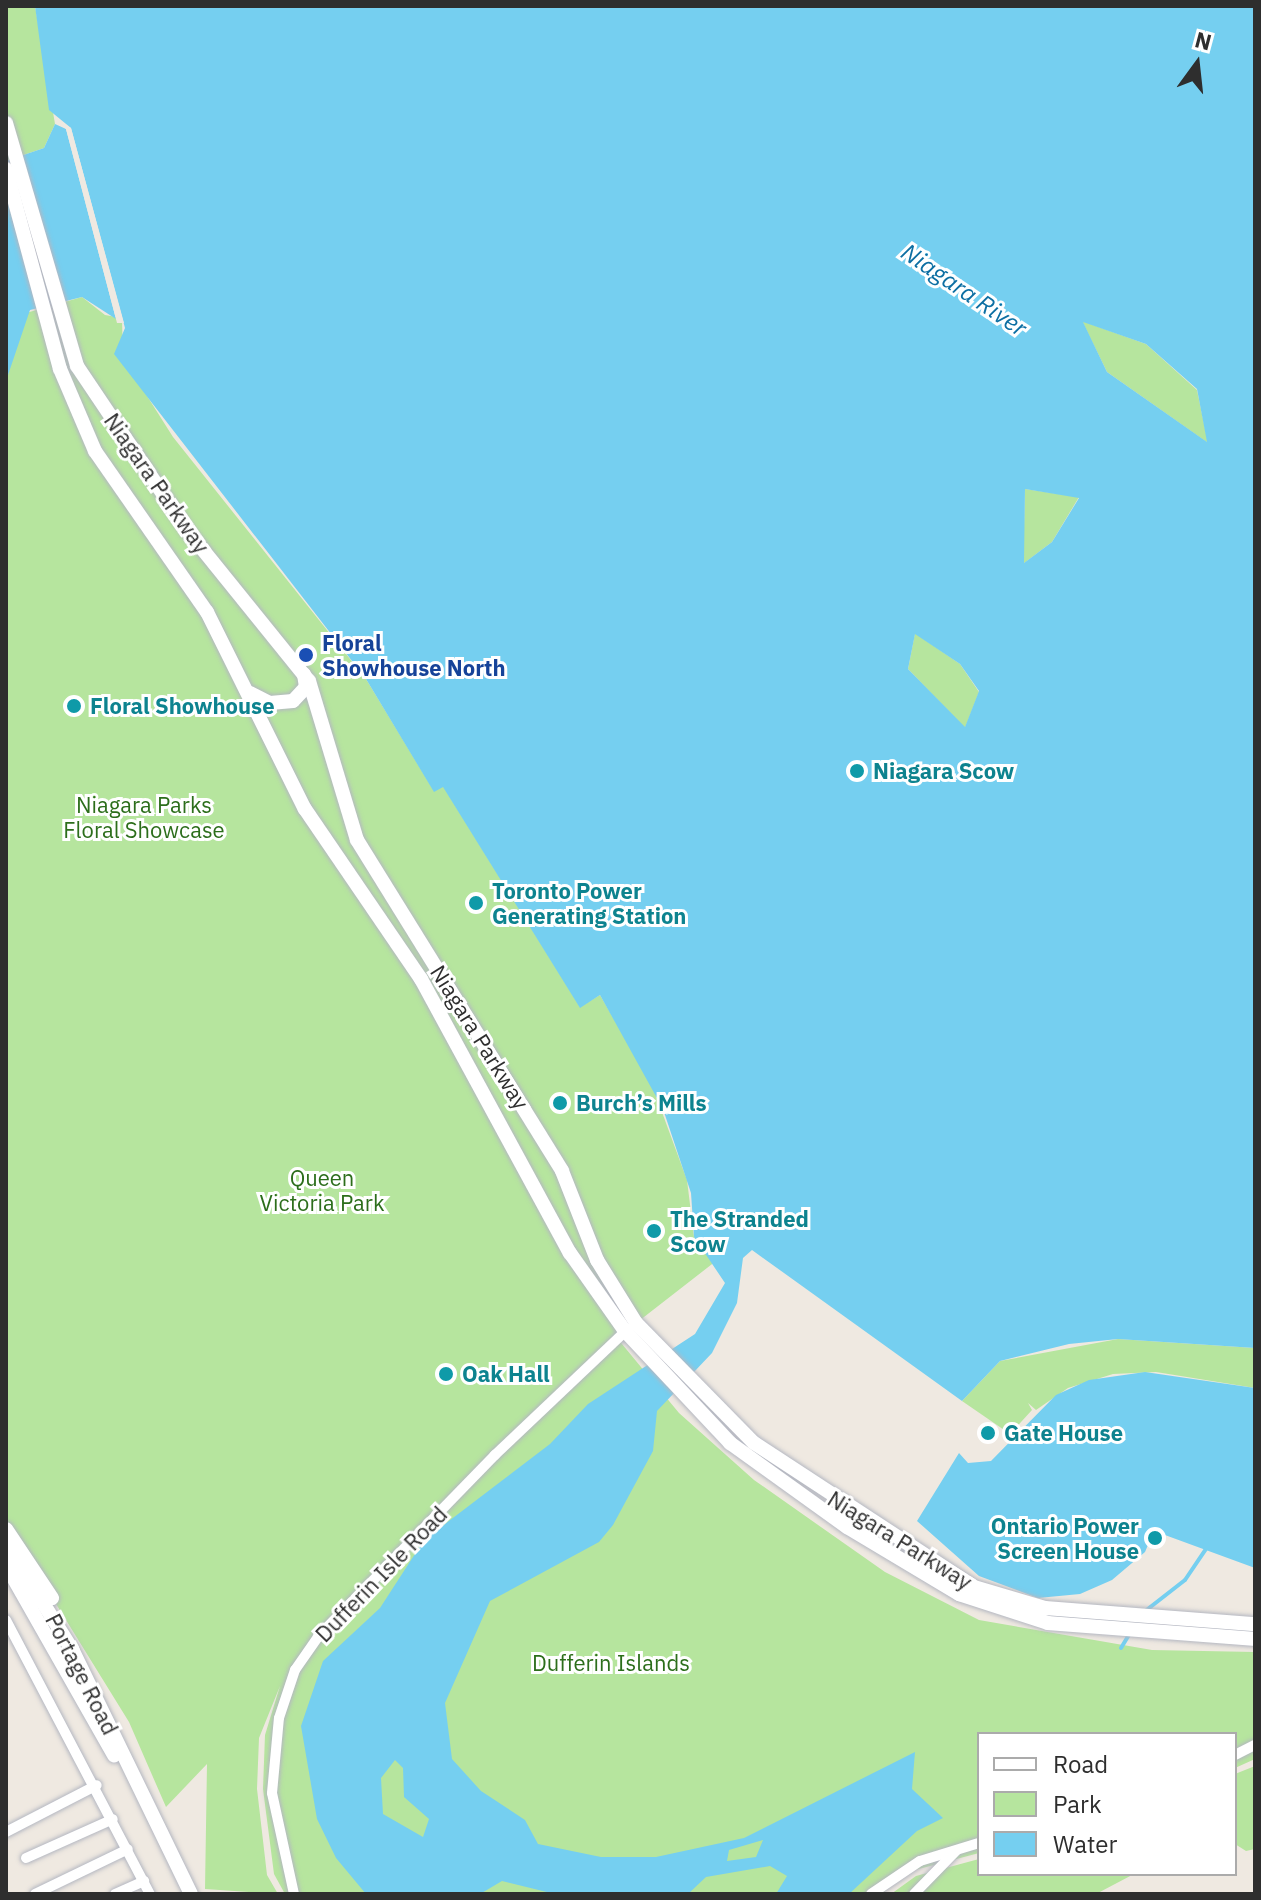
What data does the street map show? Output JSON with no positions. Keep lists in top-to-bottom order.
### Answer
{
  "streets": {
    "main road": ["Niagara Parkway", "Portage Road"],
    "street": ["Dufferin Isle Road"]
  },
  "crossings": [
    ["Niagara Parkway", "Dufferin Isle Road"]
  ],
  "water": ["Niagara River"],
  "parks": ["Niagara Parks Floral Showcase", "Queen Victoria Park", "Dufferin Islands"],
  "places": [
    "Floral Showhouse North",
    "Floral Showhouse",
    "Niagara Scow",
    "Toronto Power Generating Station",
    "Burch’s Mills",
    "The Stranded Scow",
    "Oak Hall",
    "Gate House",
    "Ontario Power Screen House"
  ],
  "legend": ["Road", "Park", "Water"],
  "north": "top"
}
